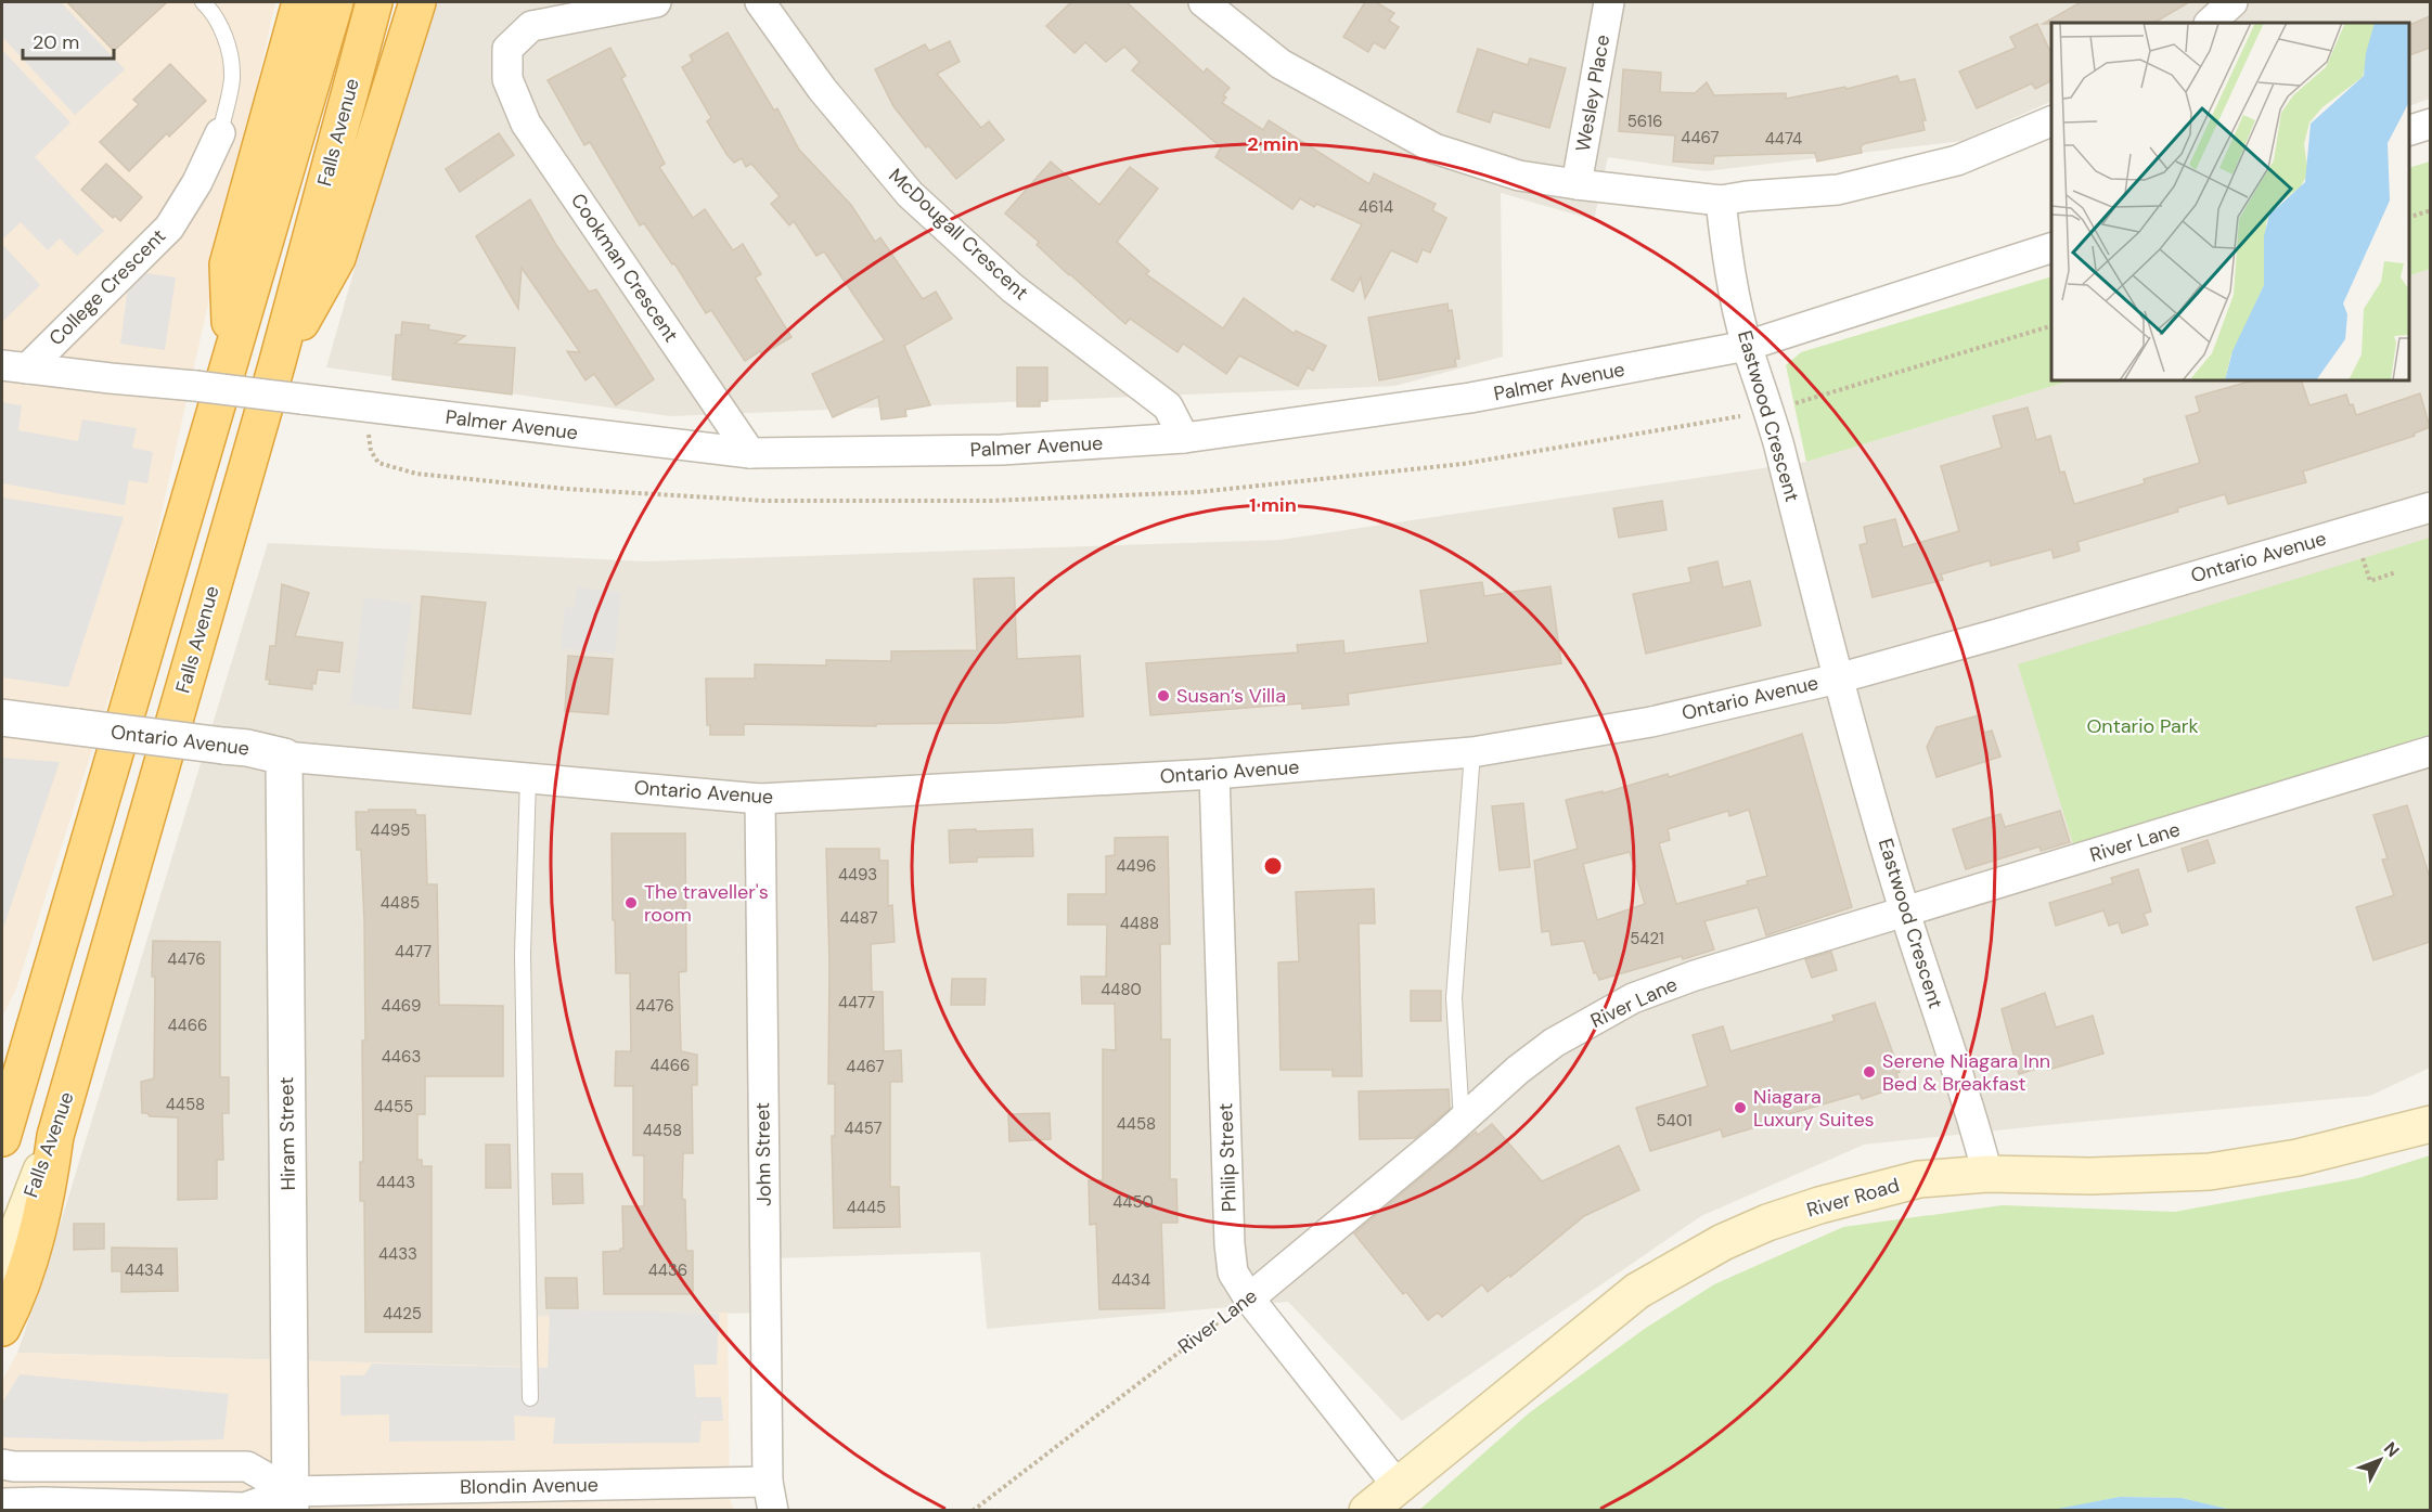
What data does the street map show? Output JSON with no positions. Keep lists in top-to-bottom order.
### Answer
{
  "streets": {
    "highway": ["Falls Avenue"],
    "main road": ["River Road"],
    "street": [
      "Wesley Place",
      "McDougall Crescent",
      "Cookman Crescent",
      "College Crescent",
      "Palmer Avenue",
      "Eastwood Crescent",
      "Ontario Avenue",
      "River Lane",
      "Hiram Street",
      "John Street",
      "Philip Street",
      "Blondin Avenue"
    ]
  },
  "crossings": [
    ["McDougall Crescent", "Palmer Avenue"],
    ["Cookman Crescent", "Palmer Avenue"],
    ["College Crescent", "Palmer Avenue"],
    ["Palmer Avenue", "Eastwood Crescent"],
    ["Eastwood Crescent", "Ontario Avenue"],
    ["Eastwood Crescent", "River Lane"],
    ["Eastwood Crescent", "River Road"],
    ["Ontario Avenue", "Hiram Street"],
    ["Ontario Avenue", "John Street"],
    ["Ontario Avenue", "Philip Street"],
    ["River Lane", "Philip Street"],
    ["Hiram Street", "Blondin Avenue"],
    ["John Street", "Blondin Avenue"],
    ["Philip Street", "River Road"]
  ],
  "parks": ["Ontario Park"],
  "places": [
    "Susan’s Villa",
    "The traveller's room",
    "Serene Niagara Inn Bed & Breakfast",
    "Niagara Luxury Suites"
  ],
  "house_numbers": [
    "5616",
    "4467",
    "4474",
    "4614",
    "4495",
    "4496",
    "4493",
    "4485",
    "4487",
    "4488",
    "5421",
    "4477",
    "4476",
    "4480",
    "4477",
    "4469",
    "4476",
    "4466",
    "4463",
    "4466",
    "4467",
    "4458",
    "4455",
    "5401",
    "4458",
    "4457",
    "4458",
    "4443",
    "4450",
    "4445",
    "4433",
    "4434",
    "4436",
    "4434",
    "4425"
  ],
  "scale_bar": "20 m",
  "north": "top right",
  "rings": ["2 min", "1 min"]
}
